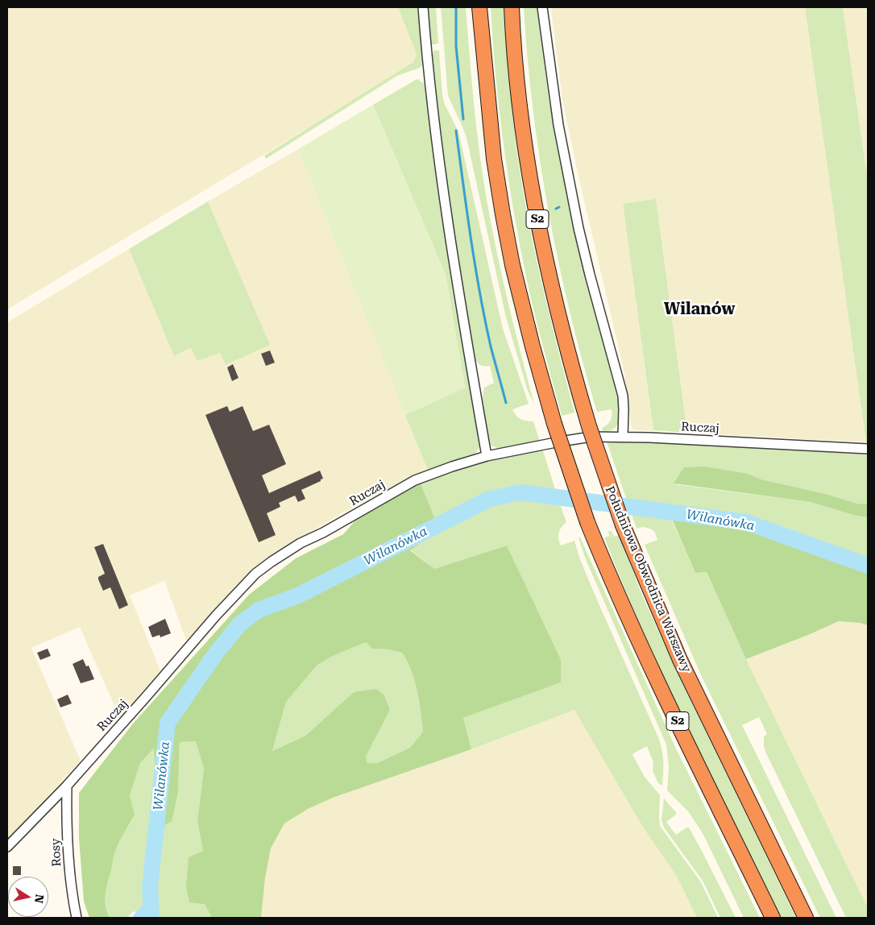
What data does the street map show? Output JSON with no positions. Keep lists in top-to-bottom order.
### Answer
{
  "streets": {
    "highway": ["S2", "Południowa Obwodnica Warszawy"],
    "street": ["Ruczaj", "Rosy"]
  },
  "crossings": [
    ["Ruczaj", "Rosy"]
  ],
  "districts": ["Wilanów"],
  "water": ["Wilanówka"],
  "north": "right"
}
